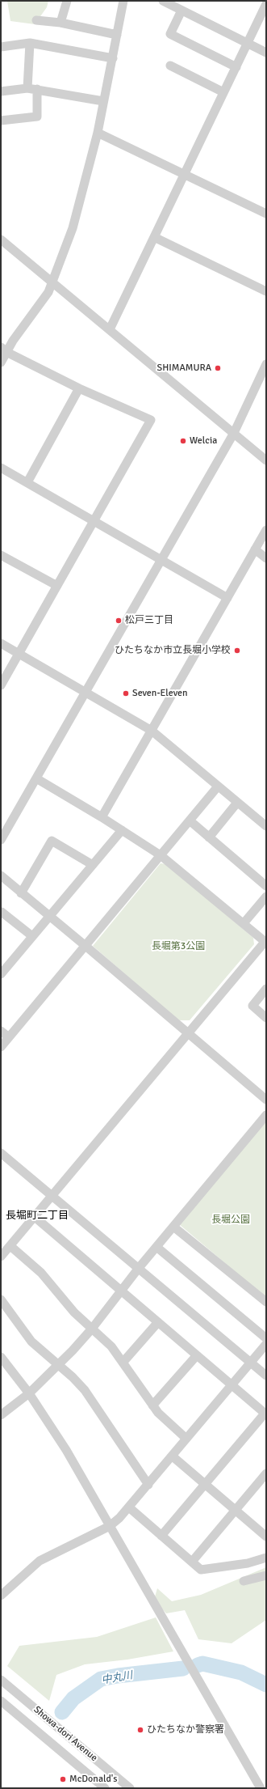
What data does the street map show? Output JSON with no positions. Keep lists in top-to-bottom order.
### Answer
{
  "streets": {
    "street": ["Showa-dori Avenue"]
  },
  "districts": ["長堀町二丁目"],
  "water": ["中丸川"],
  "parks": ["長堀第3公園", "長堀公園"],
  "places": [
    "SHIMAMURA",
    "Welcia",
    "松戸三丁目",
    "ひたちなか市立長堀小学校",
    "Seven-Eleven",
    "ひたちなか警察署",
    "McDonald's"
  ]
}
